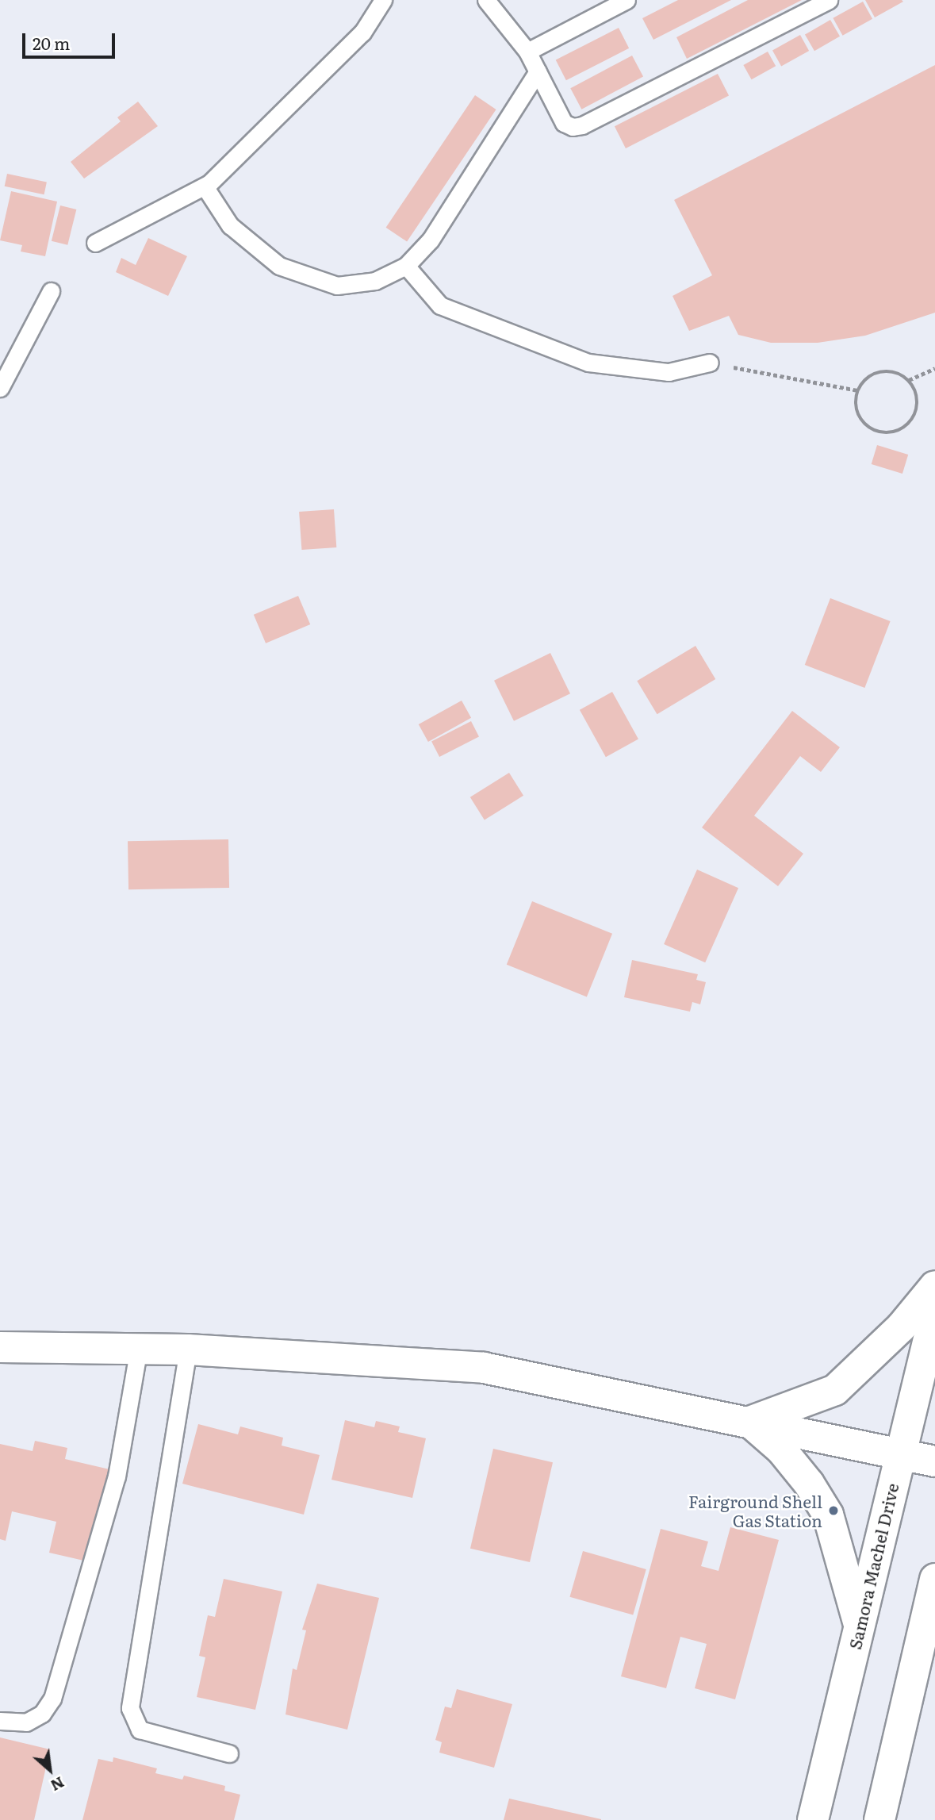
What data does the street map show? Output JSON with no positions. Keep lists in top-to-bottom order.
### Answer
{
  "streets": {
    "main road": ["Samora Machel Drive"]
  },
  "places": ["Fairground Shell Gas Station"],
  "scale_bar": "20 m",
  "north": "bottom right"
}
